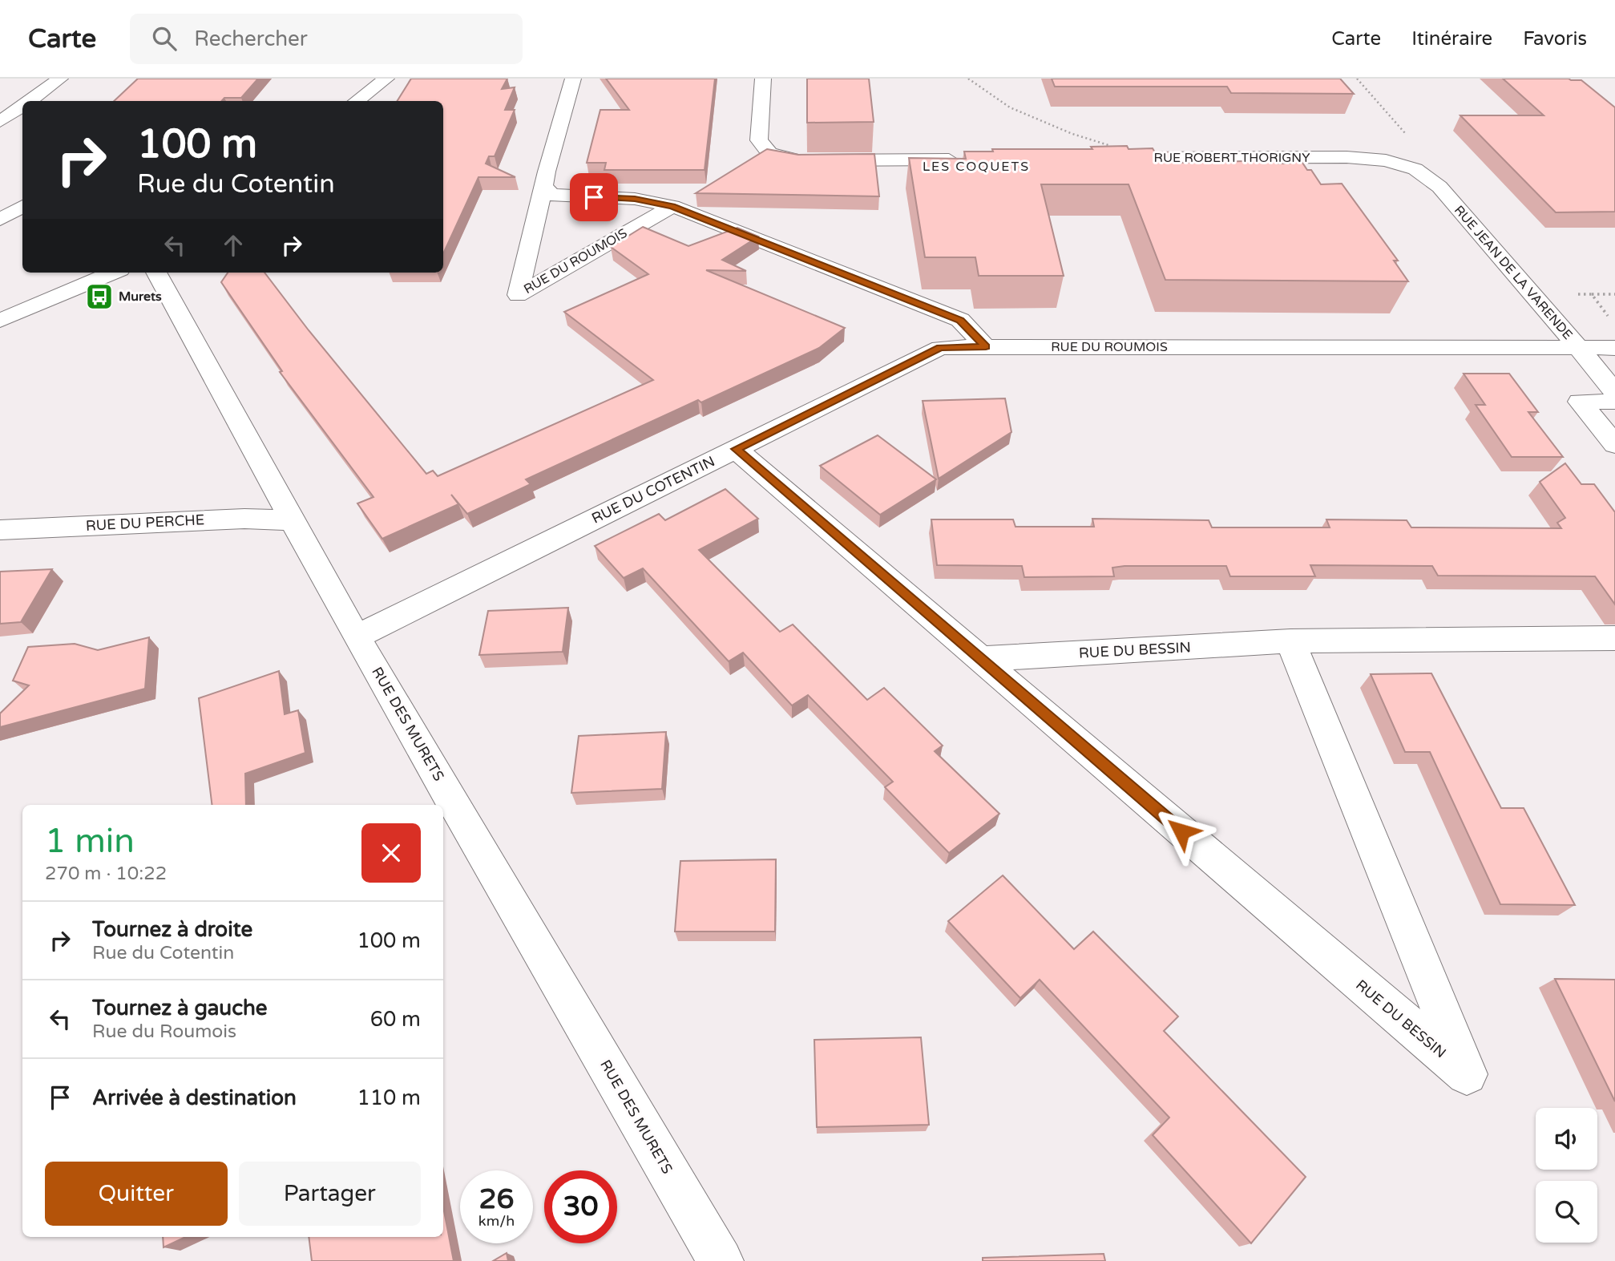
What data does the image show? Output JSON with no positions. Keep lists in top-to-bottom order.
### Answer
{
  "streets": {
    "street": [
      "RUE ROBERT THORIGNY",
      "RUE DU ROUMOIS",
      "RUE JEAN DE LA VARENDE",
      "RUE DU COTENTIN",
      "RUE DU PERCHE",
      "RUE DU BESSIN",
      "RUE DES MURETS"
    ]
  },
  "crossings": [
    ["RUE ROBERT THORIGNY", "RUE JEAN DE LA VARENDE"],
    ["RUE DU ROUMOIS", "RUE JEAN DE LA VARENDE"],
    ["RUE DU ROUMOIS", "RUE DU COTENTIN"],
    ["RUE DU COTENTIN", "RUE DU BESSIN"],
    ["RUE DU COTENTIN", "RUE DES MURETS"],
    ["RUE DU PERCHE", "RUE DES MURETS"]
  ],
  "districts": ["LES COQUETS"],
  "places": {
    "bus stop": ["Murets"]
  },
  "page": {
    "header": "Carte",
    "search": "Rechercher",
    "nav": ["Carte", "Itinéraire", "Favoris"],
    "turn": ["100 m", "Rue du Cotentin"],
    "heading": ["1 min", "270 m · 10:22"],
    "list": [
      {
        "name": "Tournez à droite",
        "note": "Rue du Cotentin",
        "value": "100 m"
      },
      {
        "name": "Tournez à gauche",
        "note": "Rue du Roumois",
        "value": "60 m"
      },
      {
        "name": "Arrivée à destination",
        "value": "110 m"
      }
    ],
    "buttons": ["Quitter", "Partager"],
    "speed": "26 km/h",
    "limit": "30"
  }
}
